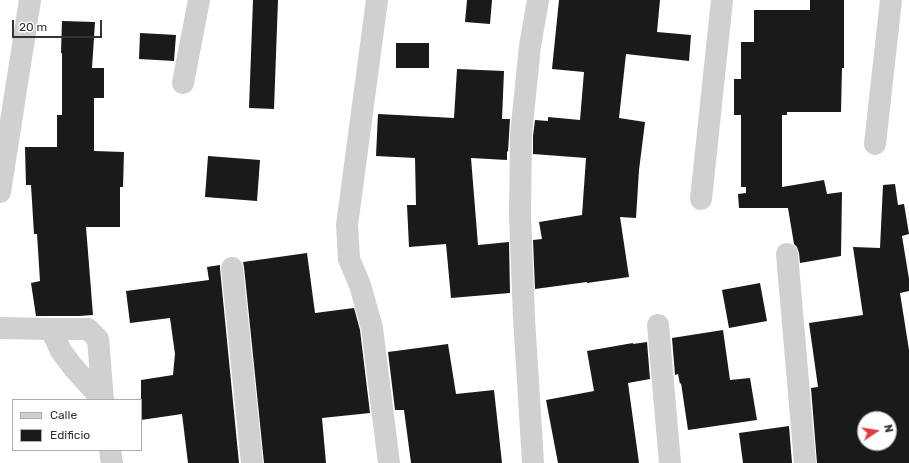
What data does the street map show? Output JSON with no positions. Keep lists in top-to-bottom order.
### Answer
{
  "legend": ["Calle", "Edificio"],
  "scale_bar": "20 m",
  "north": "right"
}
